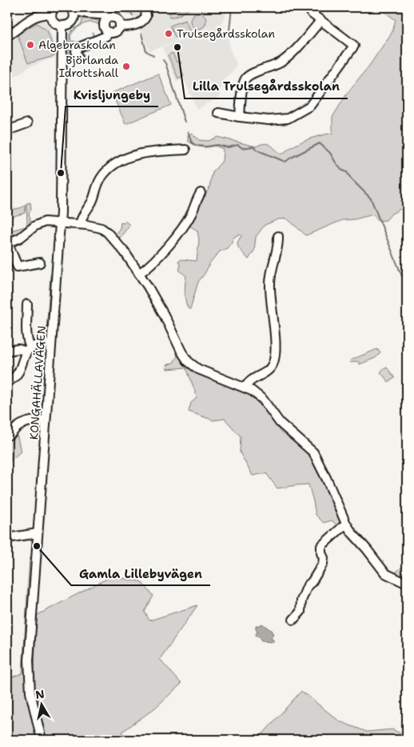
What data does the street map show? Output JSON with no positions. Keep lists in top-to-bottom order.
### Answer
{
  "streets": {
    "street": ["KONGAHÄLLAVÄGEN"]
  },
  "places": [
    "Trulsegårdsskolan",
    "Algebraskolan",
    "Lilla Trulsegårdsskolan",
    "Björlanda Idrottshall",
    "Kvisljungeby",
    "Gamla Lillebyvägen"
  ],
  "north": "top"
}
